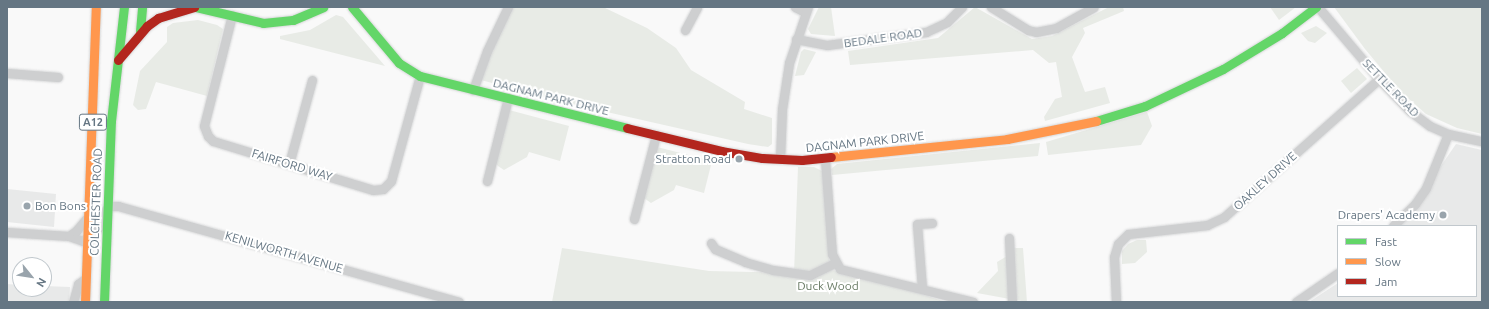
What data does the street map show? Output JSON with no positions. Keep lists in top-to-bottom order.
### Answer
{
  "streets": {
    "main road": ["DAGNAM PARK DRIVE", "A12", "COLCHESTER ROAD"],
    "street": [
      "BEDALE ROAD",
      "SETTLE ROAD",
      "FAIRFORD WAY",
      "OAKLEY DRIVE",
      "KENILWORTH AVENUE"
    ]
  },
  "crossings": [
    ["SETTLE ROAD", "DAGNAM PARK DRIVE"],
    ["SETTLE ROAD", "OAKLEY DRIVE"],
    ["DAGNAM PARK DRIVE", "FAIRFORD WAY"],
    ["COLCHESTER ROAD", "KENILWORTH AVENUE"]
  ],
  "parks": ["Duck Wood"],
  "places": ["Stratton Road", "Bon Bons", "Drapers' Academy"],
  "legend": ["Fast", "Slow", "Jam"],
  "north": "bottom right"
}
